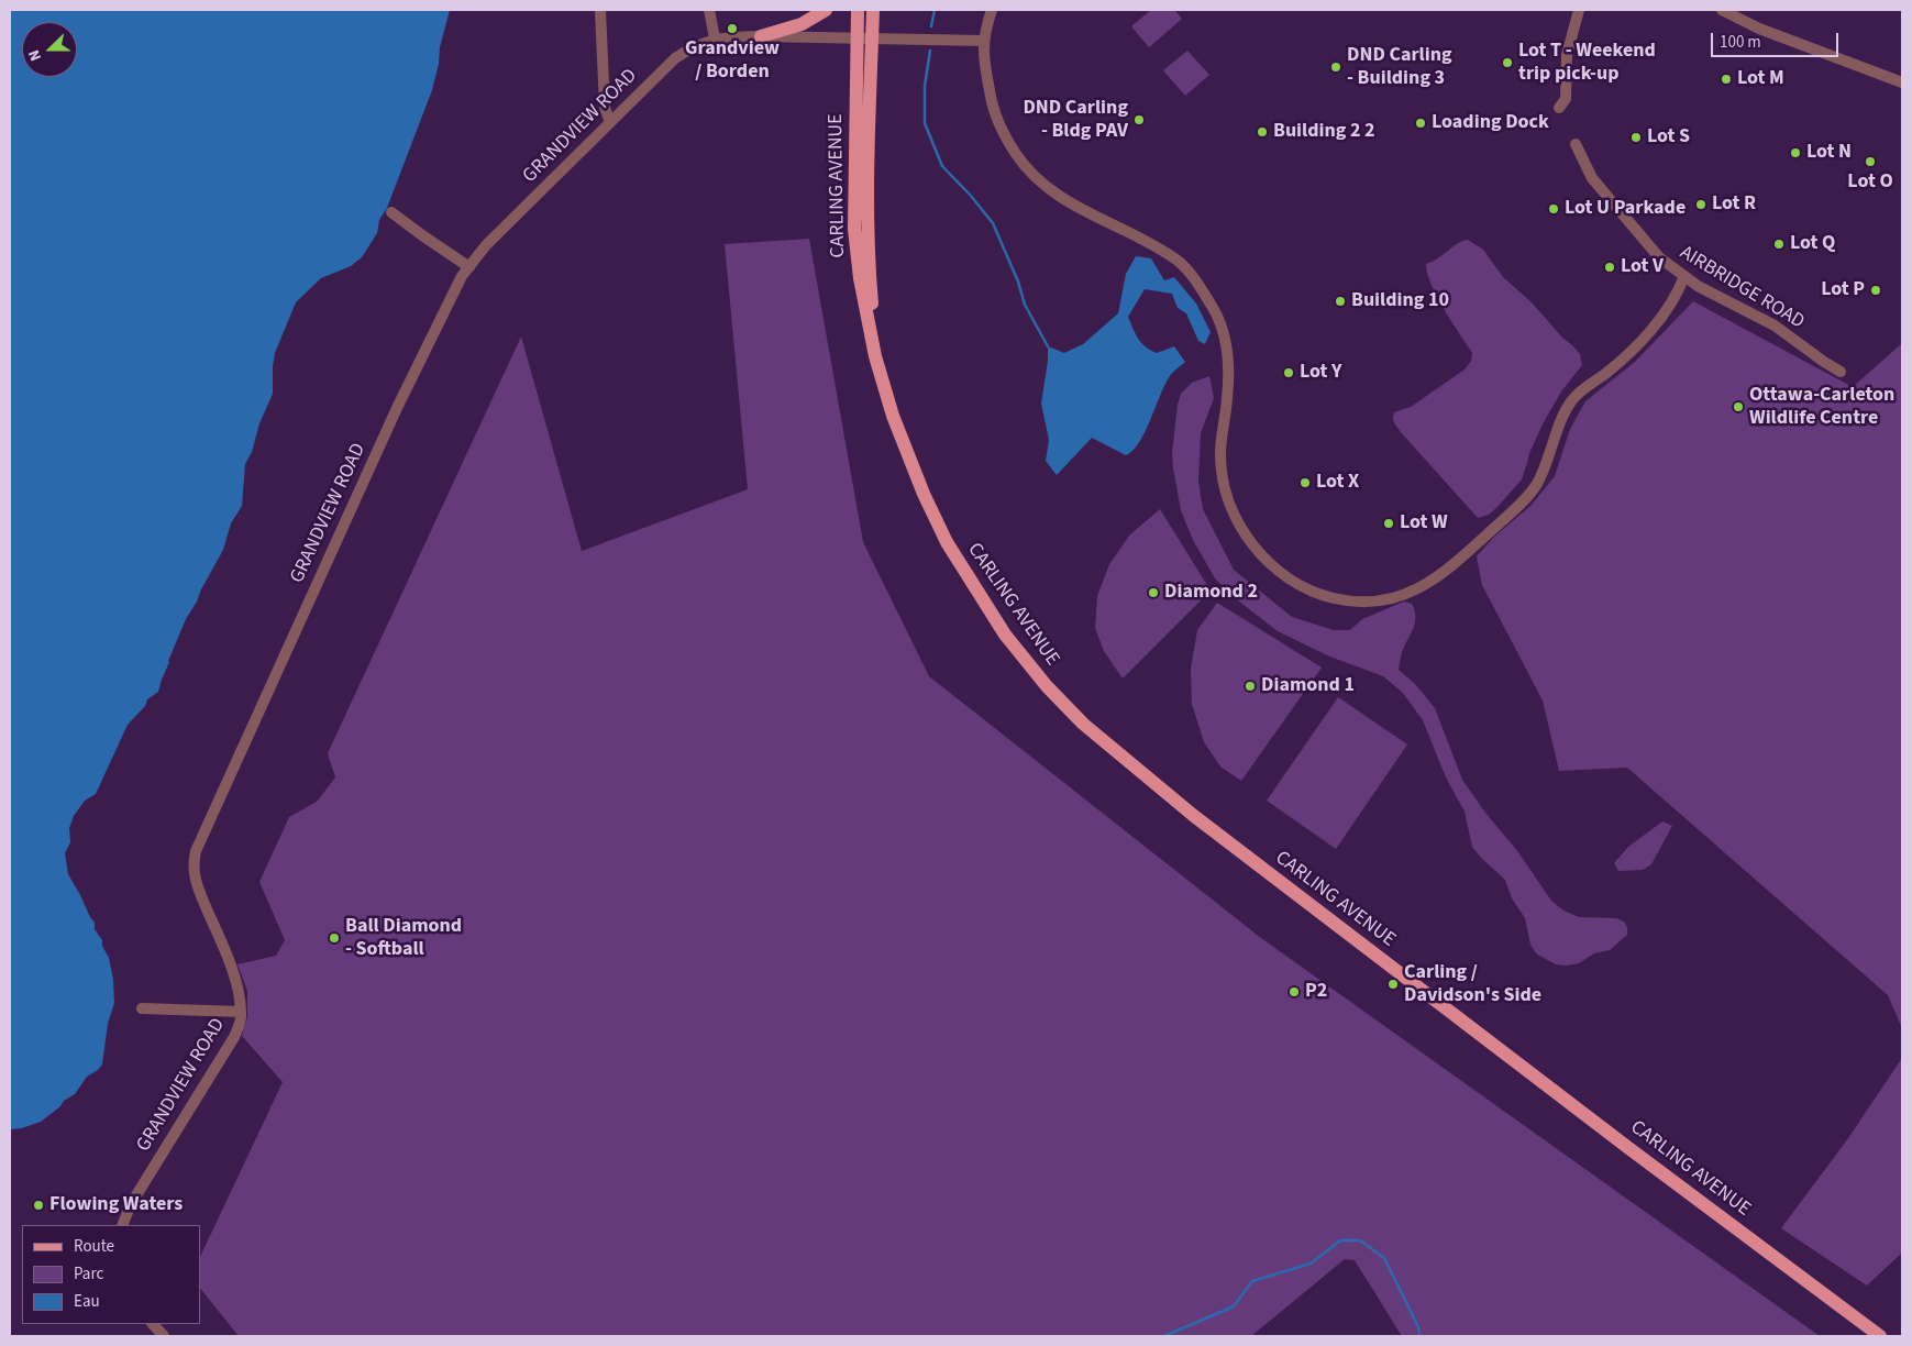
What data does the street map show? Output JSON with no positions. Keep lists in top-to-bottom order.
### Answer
{
  "streets": {
    "main road": ["CARLING AVENUE"],
    "street": ["GRANDVIEW ROAD", "AIRBRIDGE ROAD"]
  },
  "crossings": [
    ["GRANDVIEW ROAD", "CARLING AVENUE"]
  ],
  "places": [
    "Grandview / Borden",
    "Lot T - Weekend trip pick-up",
    "DND Carling - Building 3",
    "Lot M",
    "DND Carling - Bldg PAV",
    "Loading Dock",
    "Building 2 2",
    "Lot S",
    "Lot N",
    "Lot O",
    "Lot R",
    "Lot U Parkade",
    "Lot Q",
    "Lot V",
    "Lot P",
    "Building 10",
    "Lot Y",
    "Ottawa-Carleton Wildlife Centre",
    "Lot X",
    "Lot W",
    "Diamond 2",
    "Diamond 1",
    "Ball Diamond - Softball",
    "Carling / Davidson's Side",
    "P2",
    "Flowing Waters"
  ],
  "legend": ["Route", "Parc", "Eau"],
  "scale_bar": "100 m",
  "north": "left"
}
